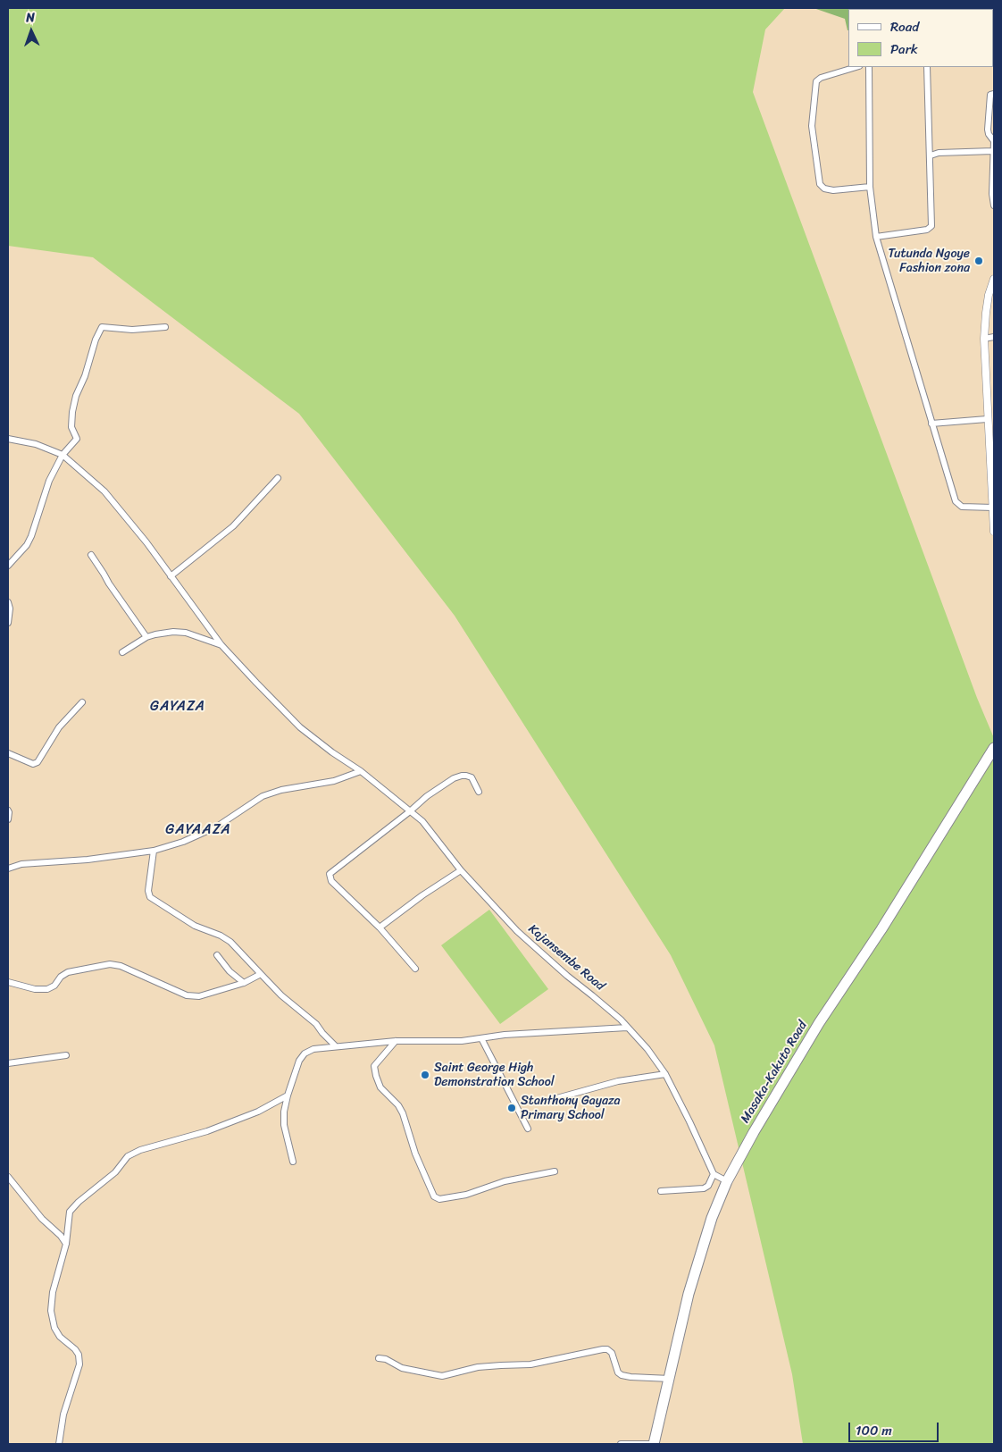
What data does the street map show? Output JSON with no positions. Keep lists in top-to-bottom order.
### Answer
{
  "streets": {
    "highway": ["Masaka-Kakuto Road"],
    "street": ["Kajansembe Road"]
  },
  "districts": ["GAYAZA", "GAYAAZA"],
  "places": ["Tutunda Ngoye Fashion zona", "Saint George High Demonstration School", "Stanthony Gayaza Primary School"],
  "legend": ["Road", "Park"],
  "scale_bar": "100 m",
  "north": "top"
}
